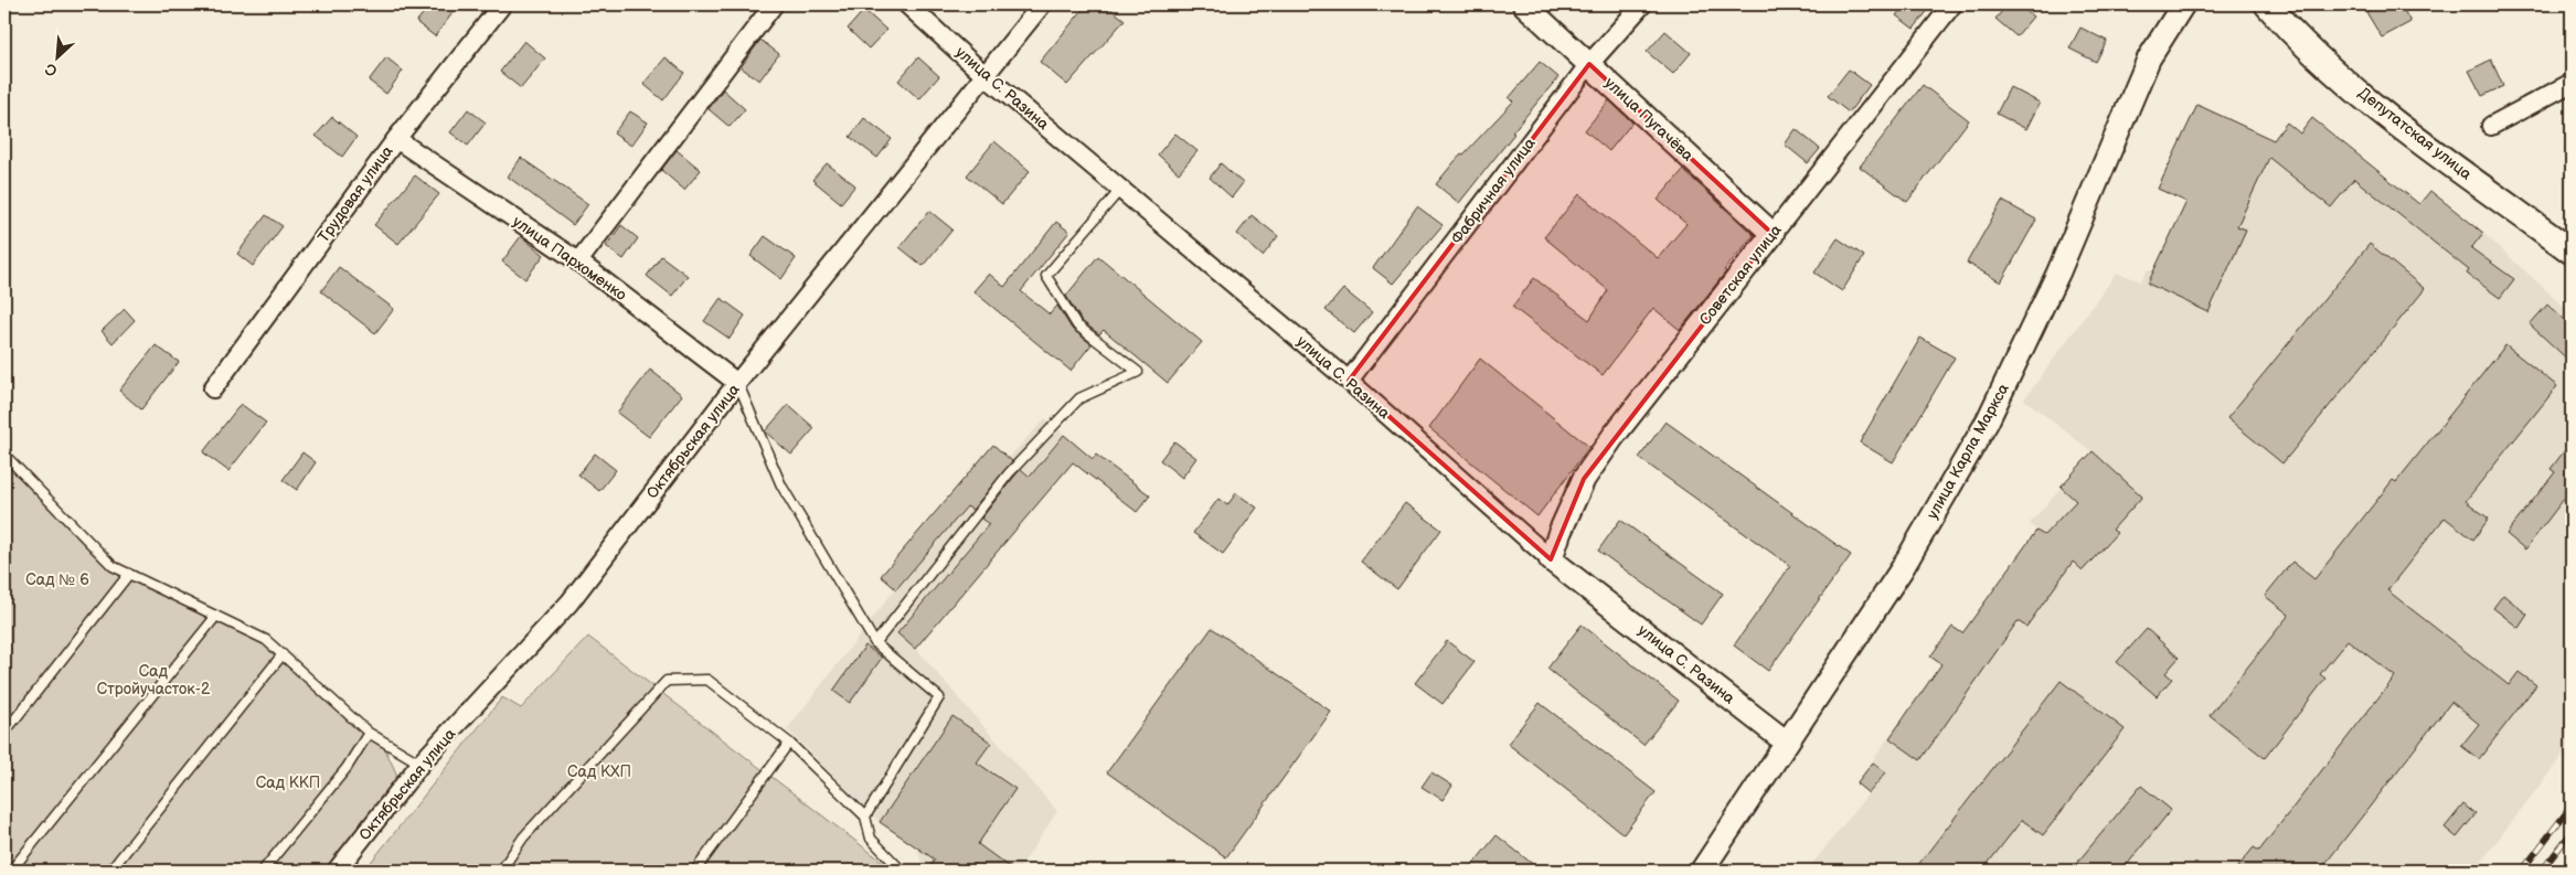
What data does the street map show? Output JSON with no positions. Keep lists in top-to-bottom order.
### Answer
{
  "streets": {
    "main road": ["Депутатская улица"],
    "street": [
      "улица С. Разина",
      "улица Пугачёва",
      "Фабричная улица",
      "Трудовая улица",
      "улица Пархоменко",
      "Советская улица",
      "Октябрьская улица",
      "улица Карла Маркса"
    ]
  },
  "crossings": [
    ["улица С. Разина", "Фабричная улица"],
    ["улица С. Разина", "Советская улица"],
    ["улица С. Разина", "Октябрьская улица"],
    ["улица С. Разина", "улица Карла Маркса"],
    ["улица Пугачёва", "Фабричная улица"],
    ["улица Пугачёва", "Советская улица"],
    ["Трудовая улица", "улица Пархоменко"],
    ["улица Пархоменко", "Октябрьская улица"]
  ],
  "parks": [
    "Сад № 6",
    "Сад Стройучасток-2",
    "Сад КХП",
    "Сад ККП"
  ],
  "north": "bottom left"
}
